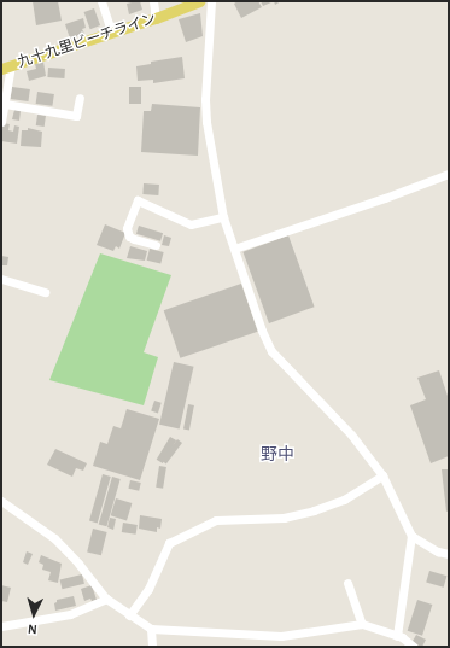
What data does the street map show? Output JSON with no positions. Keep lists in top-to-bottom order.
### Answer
{
  "streets": {
    "main road": ["九十九里ビーチライン"]
  },
  "districts": ["野中"],
  "north": "bottom"
}
